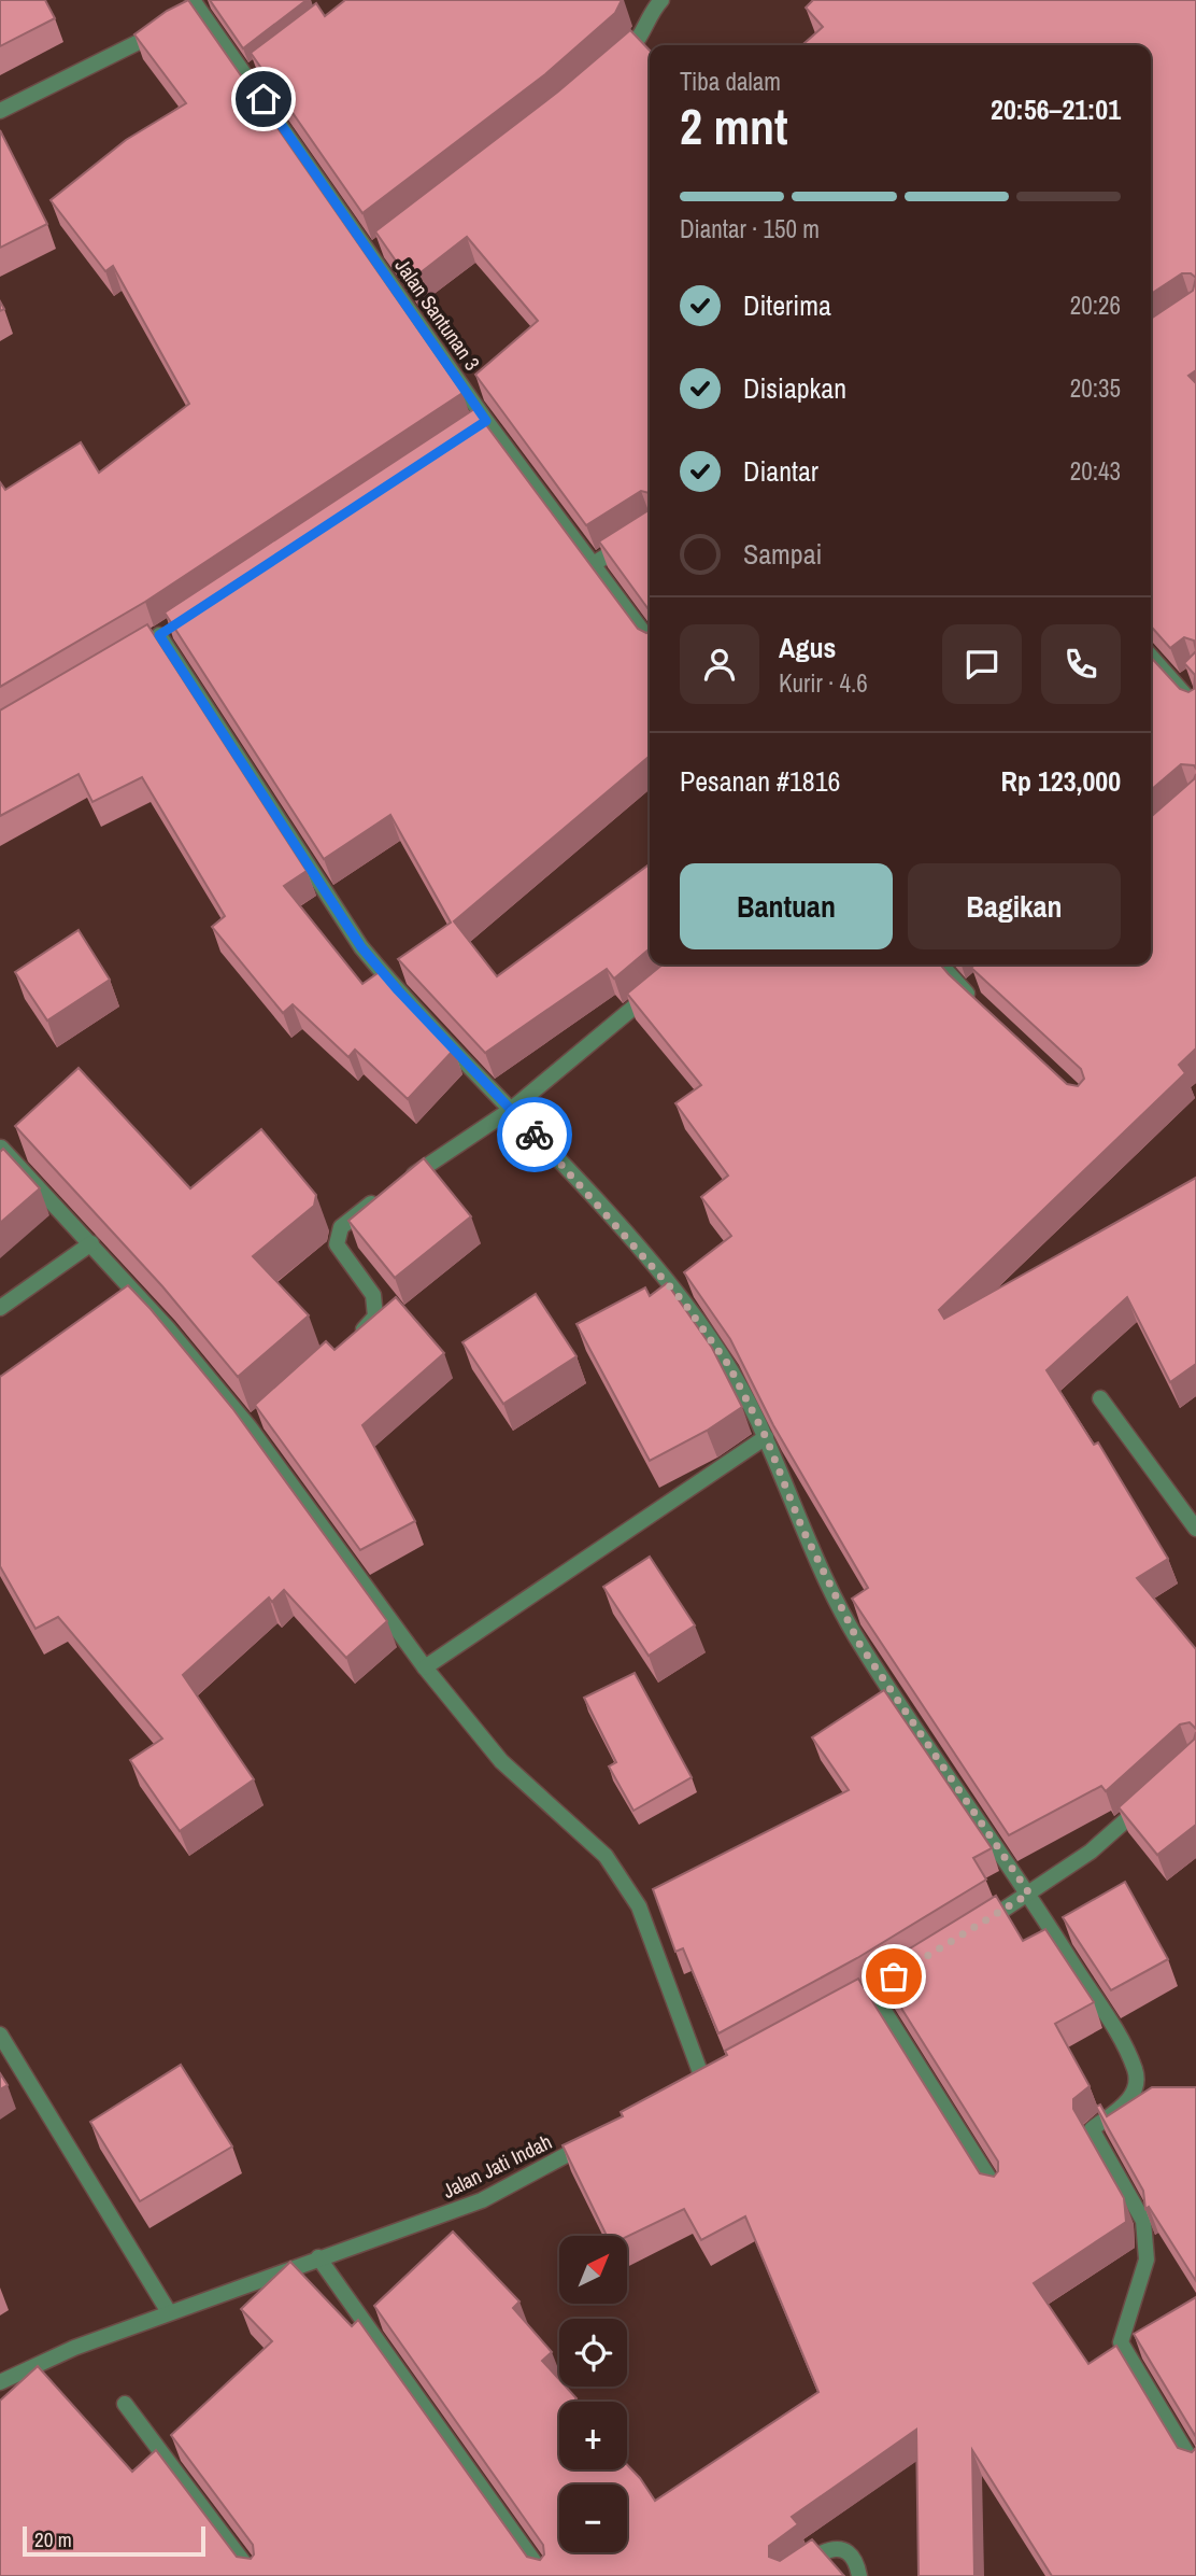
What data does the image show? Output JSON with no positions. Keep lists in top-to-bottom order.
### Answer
{
  "streets": {
    "street": ["Jalan Santunan 3", "Jalan Jati Indah"]
  },
  "scale_bar": "20 m",
  "north": "top right",
  "page": {
    "heading": ["2 mnt", "Tiba dalam", "20:56–21:01"],
    "panel": [
      "Agus",
      "Kurir · 4.6",
      "Pesanan #1816",
      "Rp 123,000"
    ],
    "bar": "Diantar · 150 m",
    "list": [
      ["Diterima", "20:26"],
      ["Disiapkan", "20:35"],
      ["Diantar", "20:43"],
      "Sampai"
    ],
    "buttons": ["Bantuan", "Bagikan"],
    "map_buttons": ["+", "−"],
    "scale": "20 m"
  }
}
